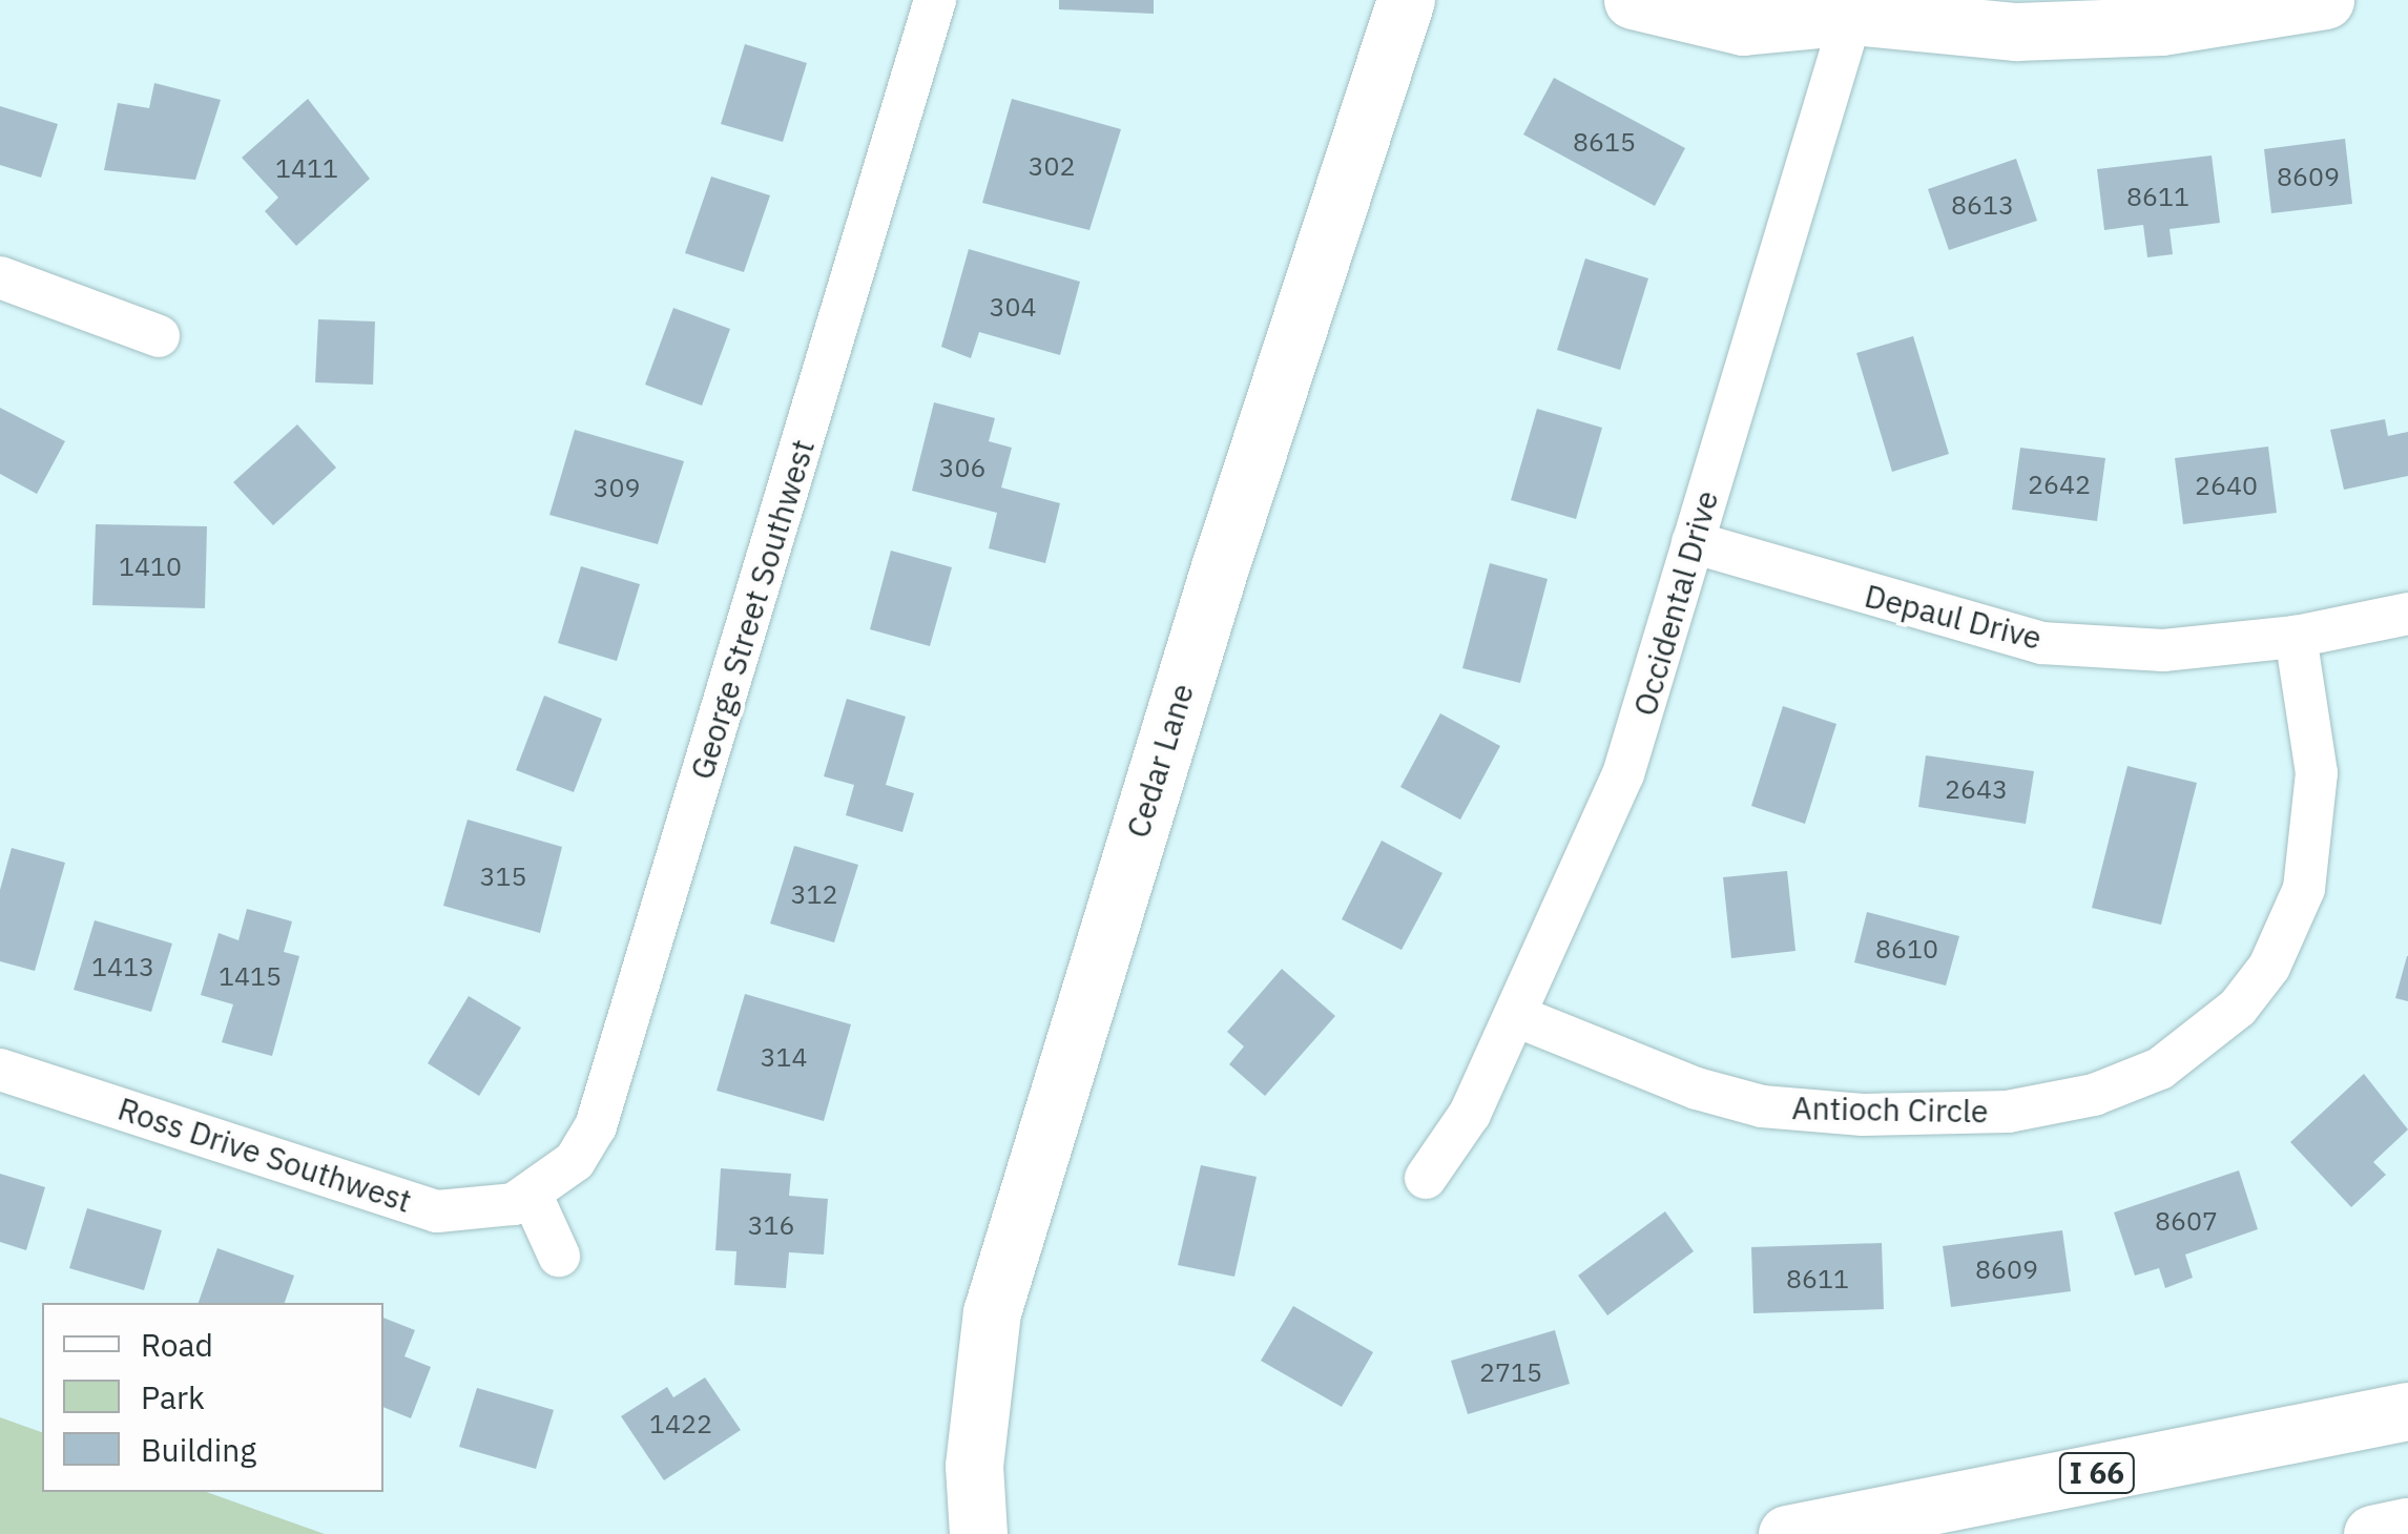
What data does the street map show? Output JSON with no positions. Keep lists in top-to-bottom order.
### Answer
{
  "streets": {
    "main road": ["Cedar Lane", "I 66"],
    "street": [
      "Occidental Drive",
      "George Street Southwest",
      "Depaul Drive",
      "Antioch Circle",
      "Ross Drive Southwest"
    ]
  },
  "crossings": [
    ["Occidental Drive", "Depaul Drive"],
    ["Occidental Drive", "Antioch Circle"],
    ["George Street Southwest", "Ross Drive Southwest"],
    ["Depaul Drive", "Antioch Circle"]
  ],
  "house_numbers": [
    "8615",
    "302",
    "1411",
    "8609",
    "8611",
    "8613",
    "304",
    "306",
    "2642",
    "2640",
    "309",
    "1410",
    "2643",
    "315",
    "312",
    "8610",
    "1413",
    "1415",
    "314",
    "8607",
    "316",
    "8609",
    "8611",
    "2715",
    "1422"
  ],
  "legend": ["Road", "Park", "Building"]
}
